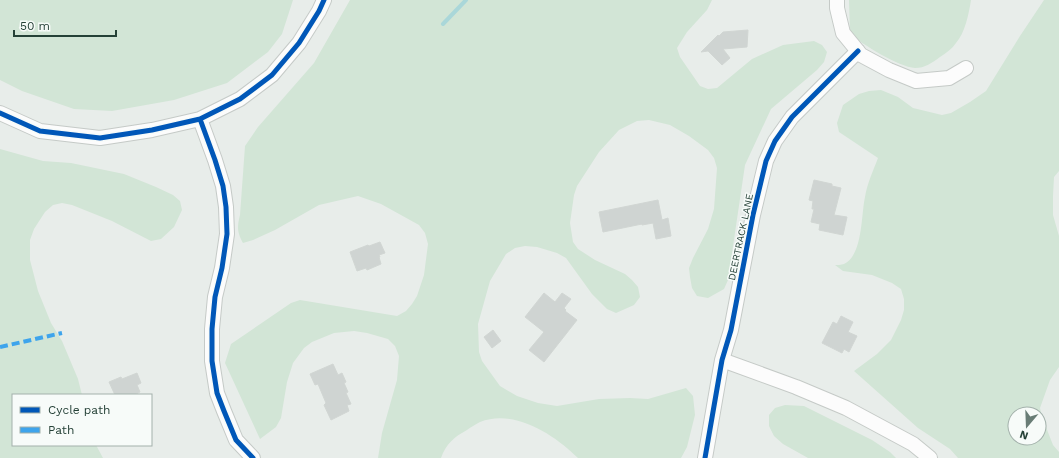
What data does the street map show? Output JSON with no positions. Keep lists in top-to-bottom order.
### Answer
{
  "streets": {
    "street": ["DEERTRACK LANE"]
  },
  "legend": ["Cycle path", "Path"],
  "scale_bar": "50 m",
  "north": "bottom"
}
